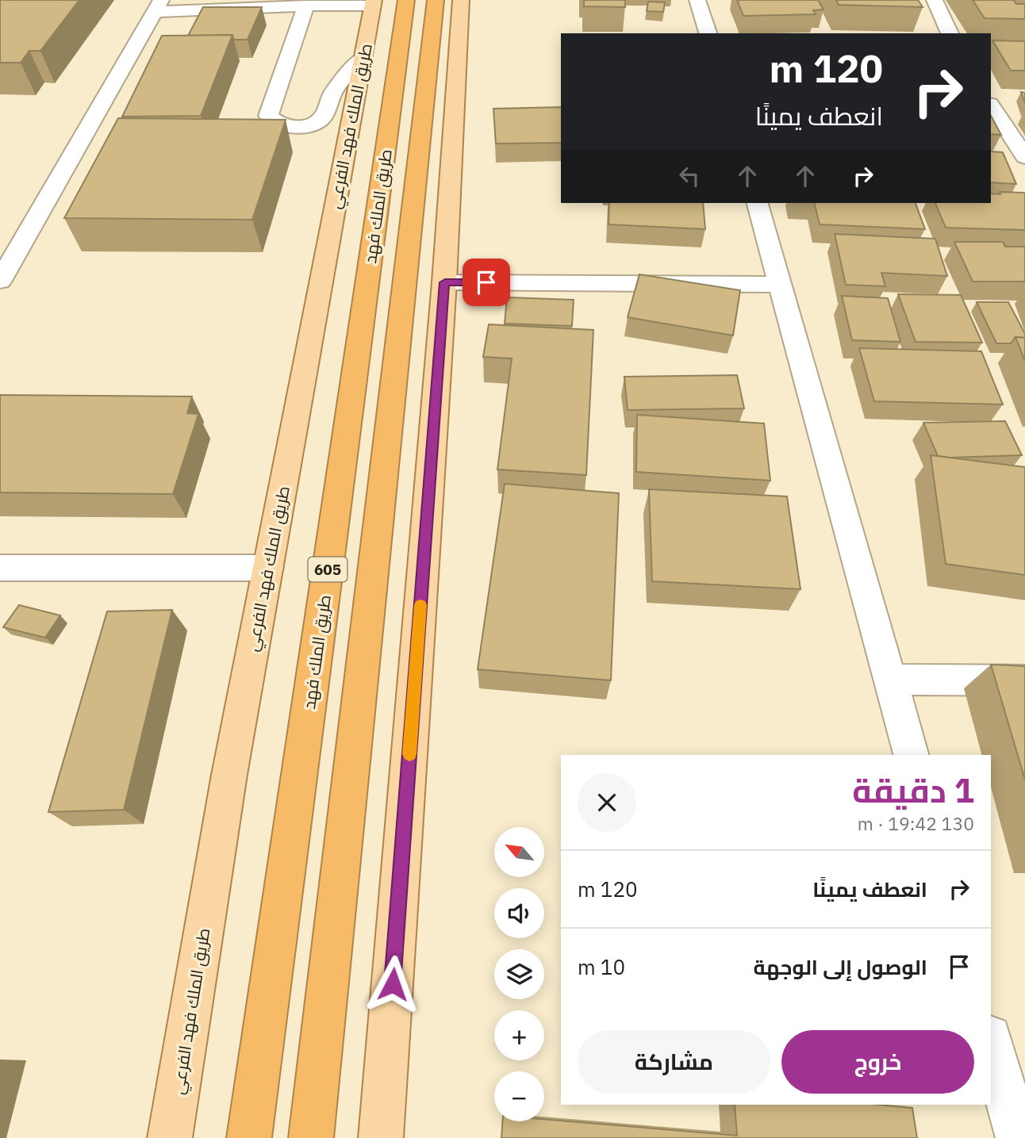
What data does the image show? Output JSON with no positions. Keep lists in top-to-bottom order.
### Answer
{
  "streets": {
    "highway": ["طريق الملك فهد", "605"],
    "main road": ["طريق الملك فهد الفرعي"]
  },
  "north": "top left",
  "page": {
    "turn": ["120 m", "انعطف يمينًا"],
    "heading": ["1 دقيقة", "130 m · 19:42"],
    "map_buttons": ["+", "−"],
    "list": [
      {
        "name": "انعطف يمينًا",
        "value": "120 m"
      },
      {
        "name": "الوصول إلى الوجهة",
        "value": "10 m"
      }
    ],
    "buttons": ["خروج", "مشاركة"]
  }
}
